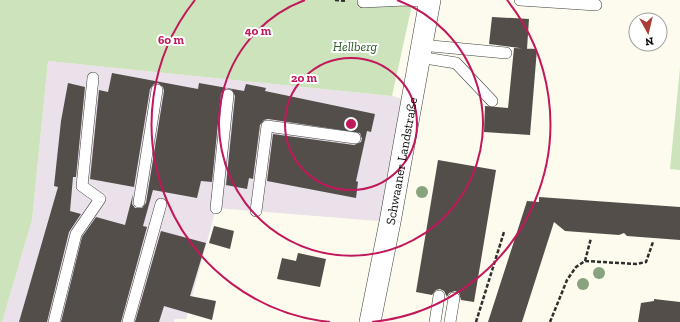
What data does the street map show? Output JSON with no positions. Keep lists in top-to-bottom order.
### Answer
{
  "streets": {
    "street": ["Schwaaner Landstraße"]
  },
  "parks": ["Hellberg"],
  "north": "bottom",
  "rings": ["40 m", "60 m", "20 m"]
}
